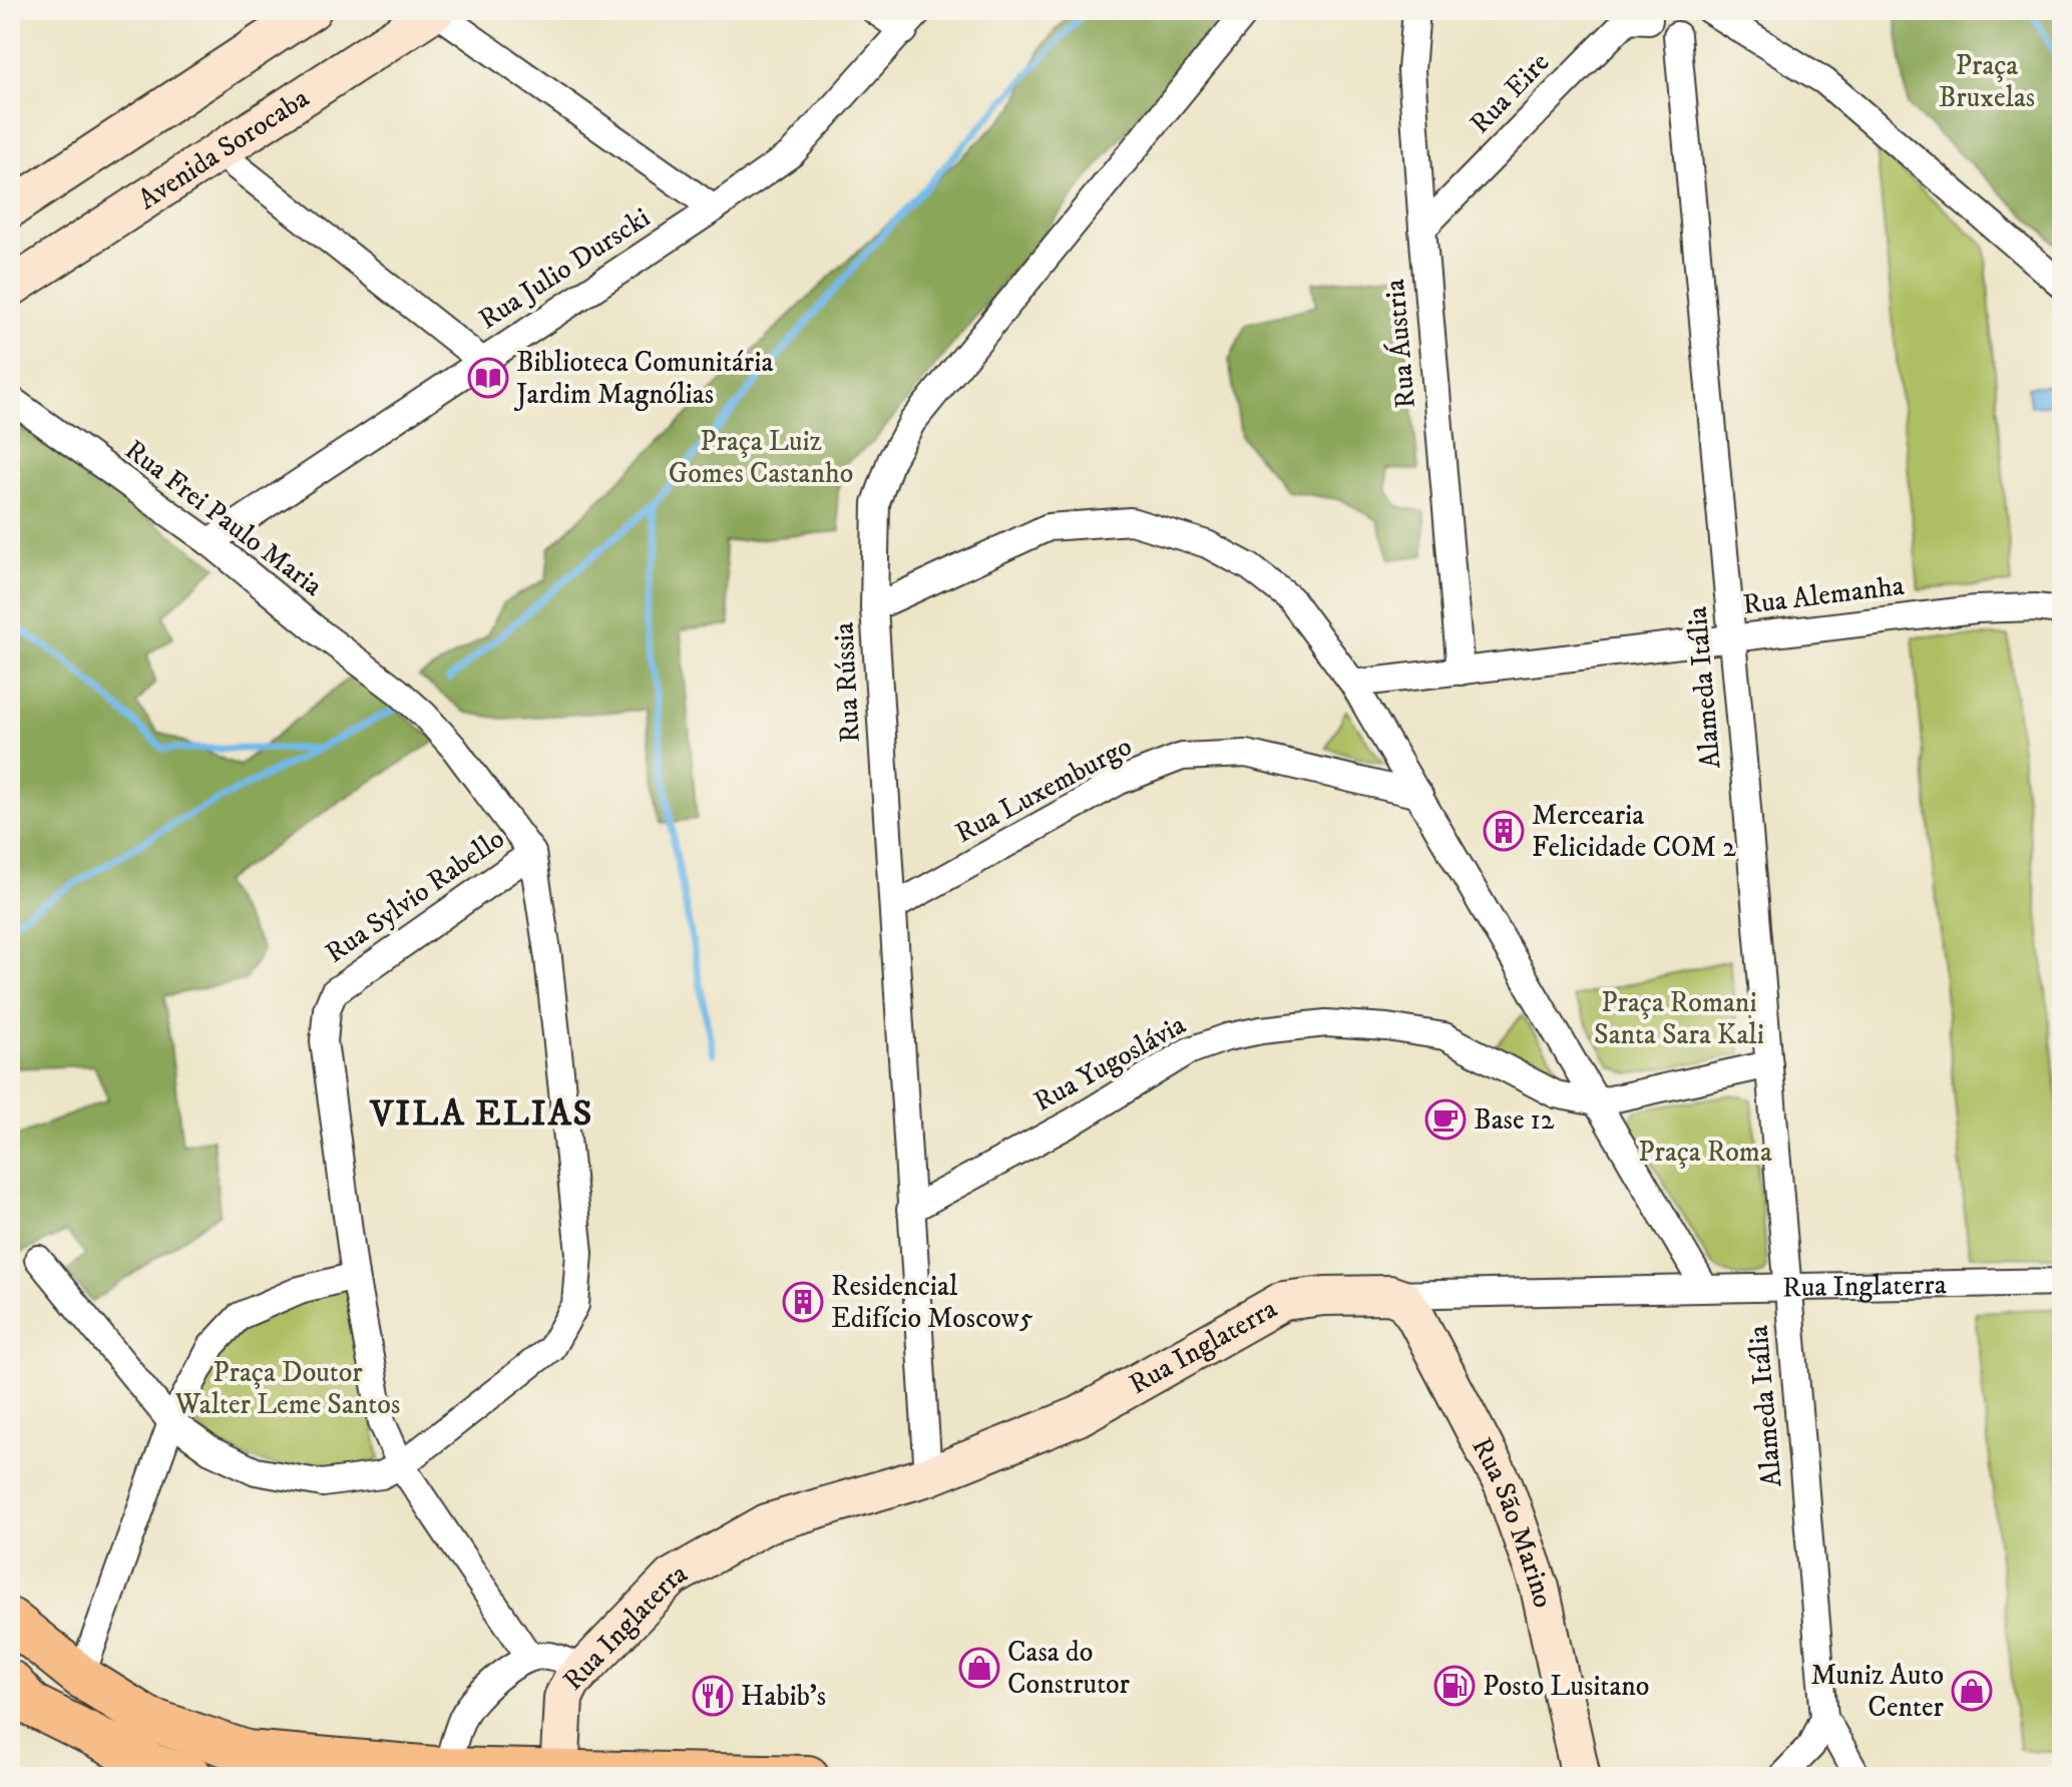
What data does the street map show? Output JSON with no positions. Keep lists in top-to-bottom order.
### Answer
{
  "streets": {
    "street": [
      "Rua Eire",
      "Avenida Sorocaba",
      "Rua Julio Durscki",
      "Rua Áustria",
      "Rua Frei Paulo Maria",
      "Rua Alemanha",
      "Rua Rússia",
      "Alameda Itália",
      "Rua Luxemburgo",
      "Rua Sylvio Rabello",
      "Rua Yugoslávia",
      "Rua Inglaterra",
      "Rua São Marino"
    ]
  },
  "crossings": [
    ["Rua Eire", "Rua Áustria"],
    ["Rua Julio Durscki", "Rua Frei Paulo Maria"],
    ["Rua Áustria", "Rua Alemanha"],
    ["Rua Frei Paulo Maria", "Rua Sylvio Rabello"],
    ["Rua Alemanha", "Alameda Itália"],
    ["Rua Rússia", "Rua Luxemburgo"],
    ["Rua Rússia", "Rua Yugoslávia"],
    ["Rua Rússia", "Rua Inglaterra"],
    ["Alameda Itália", "Rua Yugoslávia"],
    ["Alameda Itália", "Rua Inglaterra"],
    ["Rua Inglaterra", "Rua São Marino"]
  ],
  "districts": ["VILA ELIAS"],
  "parks": [
    "Praça Bruxelas",
    "Praça Luiz Gomes Castanho",
    "Praça Romani Santa Sara Kali",
    "Praça Roma",
    "Praça Doutor Walter Leme Santos"
  ],
  "places": {
    "library": ["Biblioteca Comunitária Jardim Magnólias"],
    "building": ["Mercearia Felicidade COM 2", "Residencial Edifício Moscow5"],
    "cafe": ["Base 12"],
    "shop": ["Casa do Construtor", "Muniz Auto Center"],
    "fuel station": ["Posto Lusitano"],
    "restaurant": ["Habib's"]
  }
}
